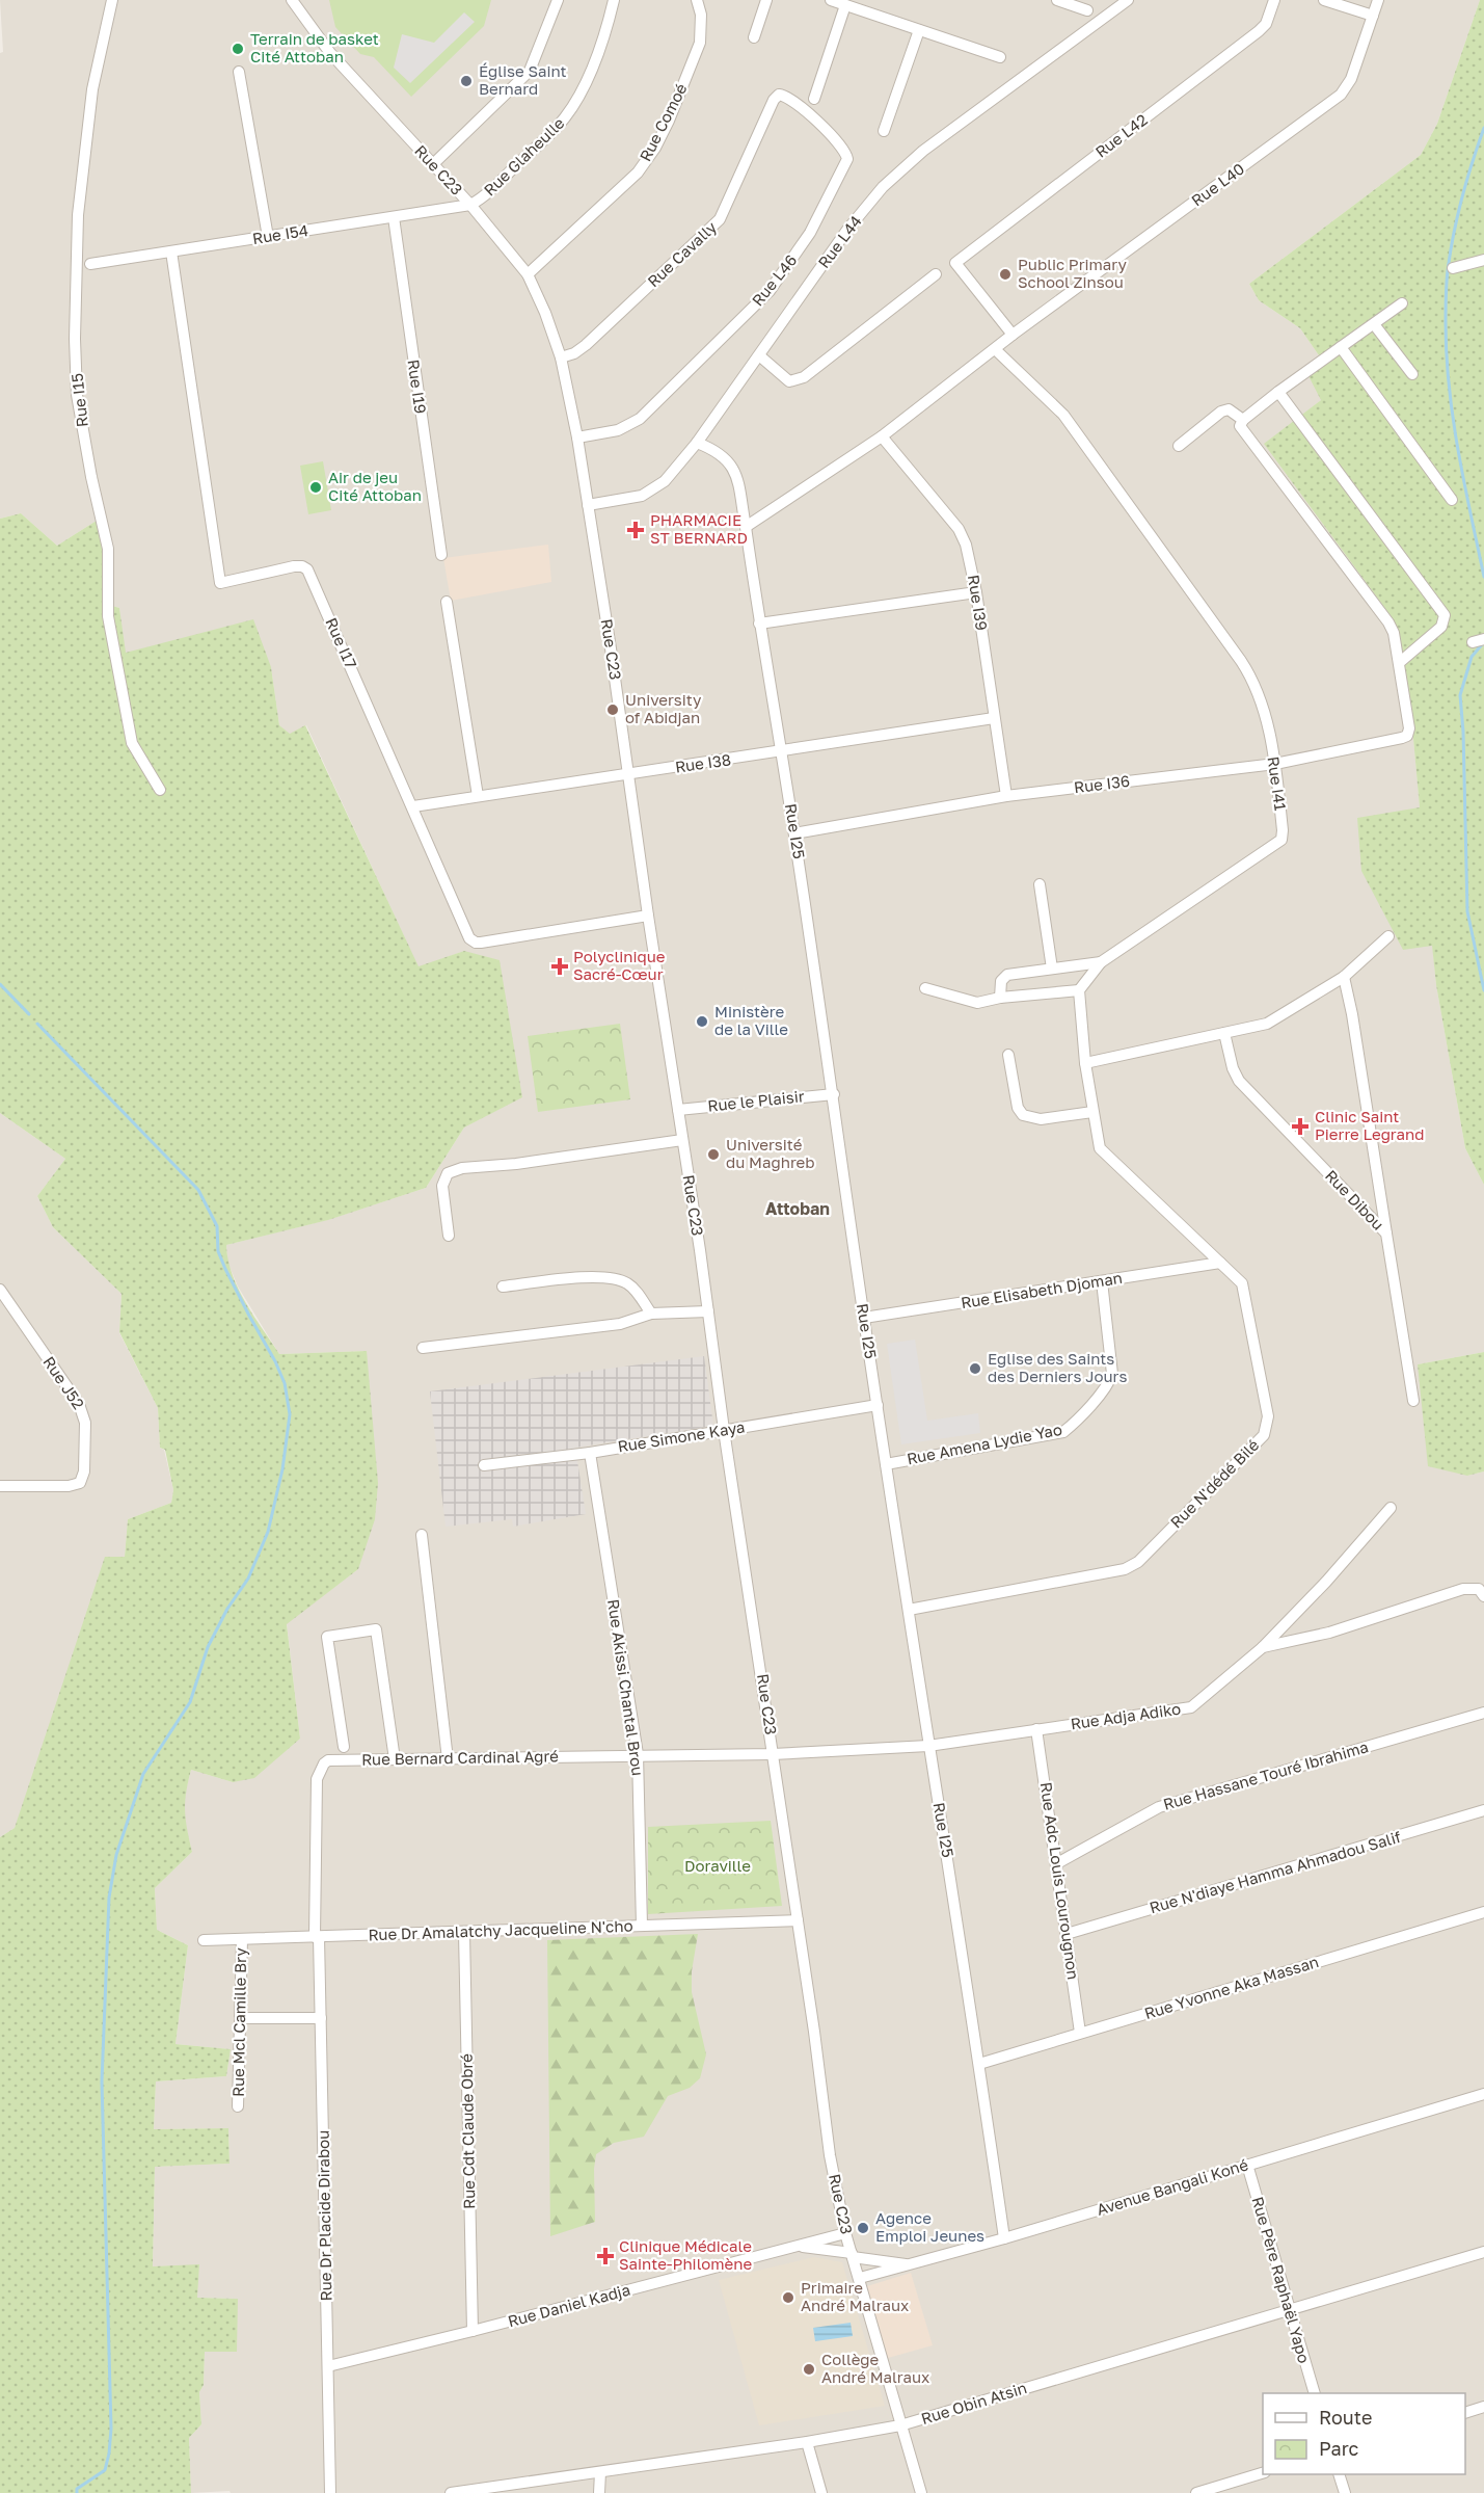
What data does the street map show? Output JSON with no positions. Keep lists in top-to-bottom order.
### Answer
{
  "streets": {
    "street": [
      "Rue Comoé",
      "Rue L42",
      "Rue Glaheulle",
      "Rue C23",
      "Rue L40",
      "Rue I54",
      "Rue L44",
      "Rue Cavally",
      "Rue L46",
      "Rue I19",
      "Rue I15",
      "Rue I39",
      "Rue I17",
      "Rue I38",
      "Rue I41",
      "Rue I36",
      "Rue I25",
      "Rue le Plaisir",
      "Rue Dibou",
      "Rue Elisabeth Djoman",
      "Rue J52",
      "Rue Simone Kaya",
      "Rue Amena Lydie Yao",
      "Rue N'dédé Bilé",
      "Rue Akissi Chantal Brou",
      "Rue Adja Adiko",
      "Rue Bernard Cardinal Agré",
      "Rue Hassane Touré Ibrahima",
      "Rue N'diaye Hamma Ahmadou Salif",
      "Rue Adc Louis Lourougnon",
      "Rue Dr Amalatchy Jacqueline N'cho",
      "Rue Yvonne Aka Massan",
      "Rue Mcl Camille Bry",
      "Rue Cdt Claude Obré",
      "Avenue Bangali Koné",
      "Rue Dr Placide Dirabou",
      "Rue Père Raphaël Yapo",
      "Rue Daniel Kadja",
      "Rue Obin Atsin"
    ]
  },
  "crossings": [
    ["Rue Comoé", "Rue C23"],
    ["Rue L42", "Rue L40"],
    ["Rue Glaheulle", "Rue C23"],
    ["Rue Glaheulle", "Rue I54"],
    ["Rue C23", "Rue I54"],
    ["Rue C23", "Rue L44"],
    ["Rue C23", "Rue Cavally"],
    ["Rue C23", "Rue L46"],
    ["Rue C23", "Rue I17"],
    ["Rue C23", "Rue I38"],
    ["Rue C23", "Rue le Plaisir"],
    ["Rue C23", "Rue Simone Kaya"],
    ["Rue C23", "Rue Adja Adiko"],
    ["Rue C23", "Rue Bernard Cardinal Agré"],
    ["Rue C23", "Rue Dr Amalatchy Jacqueline N'cho"],
    ["Rue C23", "Avenue Bangali Koné"],
    ["Rue C23", "Rue Daniel Kadja"],
    ["Rue C23", "Rue Obin Atsin"],
    ["Rue L40", "Rue I39"],
    ["Rue L40", "Rue I41"],
    ["Rue L40", "Rue I25"],
    ["Rue I54", "Rue I19"],
    ["Rue I54", "Rue I17"],
    ["Rue L44", "Rue I25"],
    ["Rue Cavally", "Rue L46"],
    ["Rue I39", "Rue I38"],
    ["Rue I39", "Rue I36"],
    ["Rue I17", "Rue I38"],
    ["Rue I38", "Rue I25"],
    ["Rue I41", "Rue I36"],
    ["Rue I36", "Rue I25"],
    ["Rue I25", "Rue le Plaisir"],
    ["Rue I25", "Rue Elisabeth Djoman"],
    ["Rue I25", "Rue Simone Kaya"],
    ["Rue I25", "Rue Amena Lydie Yao"],
    ["Rue I25", "Rue N'dédé Bilé"],
    ["Rue I25", "Rue Adja Adiko"],
    ["Rue I25", "Rue Yvonne Aka Massan"],
    ["Rue I25", "Avenue Bangali Koné"],
    ["Rue Elisabeth Djoman", "Rue Amena Lydie Yao"],
    ["Rue Elisabeth Djoman", "Rue N'dédé Bilé"],
    ["Rue Simone Kaya", "Rue Akissi Chantal Brou"],
    ["Rue Akissi Chantal Brou", "Rue Bernard Cardinal Agré"],
    ["Rue Akissi Chantal Brou", "Rue Dr Amalatchy Jacqueline N'cho"],
    ["Rue Adja Adiko", "Rue Bernard Cardinal Agré"],
    ["Rue Adja Adiko", "Rue Adc Louis Lourougnon"],
    ["Rue Bernard Cardinal Agré", "Rue Dr Amalatchy Jacqueline N'cho"],
    ["Rue Bernard Cardinal Agré", "Rue Dr Placide Dirabou"],
    ["Rue Hassane Touré Ibrahima", "Rue Adc Louis Lourougnon"],
    ["Rue N'diaye Hamma Ahmadou Salif", "Rue Adc Louis Lourougnon"],
    ["Rue Adc Louis Lourougnon", "Rue Yvonne Aka Massan"],
    ["Rue Dr Amalatchy Jacqueline N'cho", "Rue Mcl Camille Bry"],
    ["Rue Dr Amalatchy Jacqueline N'cho", "Rue Cdt Claude Obré"],
    ["Rue Dr Amalatchy Jacqueline N'cho", "Rue Dr Placide Dirabou"],
    ["Rue Cdt Claude Obré", "Rue Daniel Kadja"],
    ["Avenue Bangali Koné", "Rue Père Raphaël Yapo"],
    ["Rue Dr Placide Dirabou", "Rue Daniel Kadja"],
    ["Rue Père Raphaël Yapo", "Rue Obin Atsin"]
  ],
  "districts": ["Attoban"],
  "parks": ["Doraville"],
  "places": {
    "other": [
      "Terrain de basket Cité Attoban",
      "Église Saint Bernard",
      "Public Primary School Zinsou",
      "Air de jeu Cité Attoban",
      "University of Abidjan",
      "Ministère de la Ville",
      "Université du Maghreb",
      "Eglise des Saints des Derniers Jours",
      "Agence Emploi Jeunes",
      "Primaire André Malraux",
      "Collège André Malraux"
    ],
    "health": [
      "PHARMACIE ST BERNARD",
      "Polyclinique Sacré-Cœur",
      "Clinic Saint Pierre Legrand",
      "Clinique Médicale Sainte-Philomène"
    ]
  },
  "legend": ["Route", "Parc"]
}
